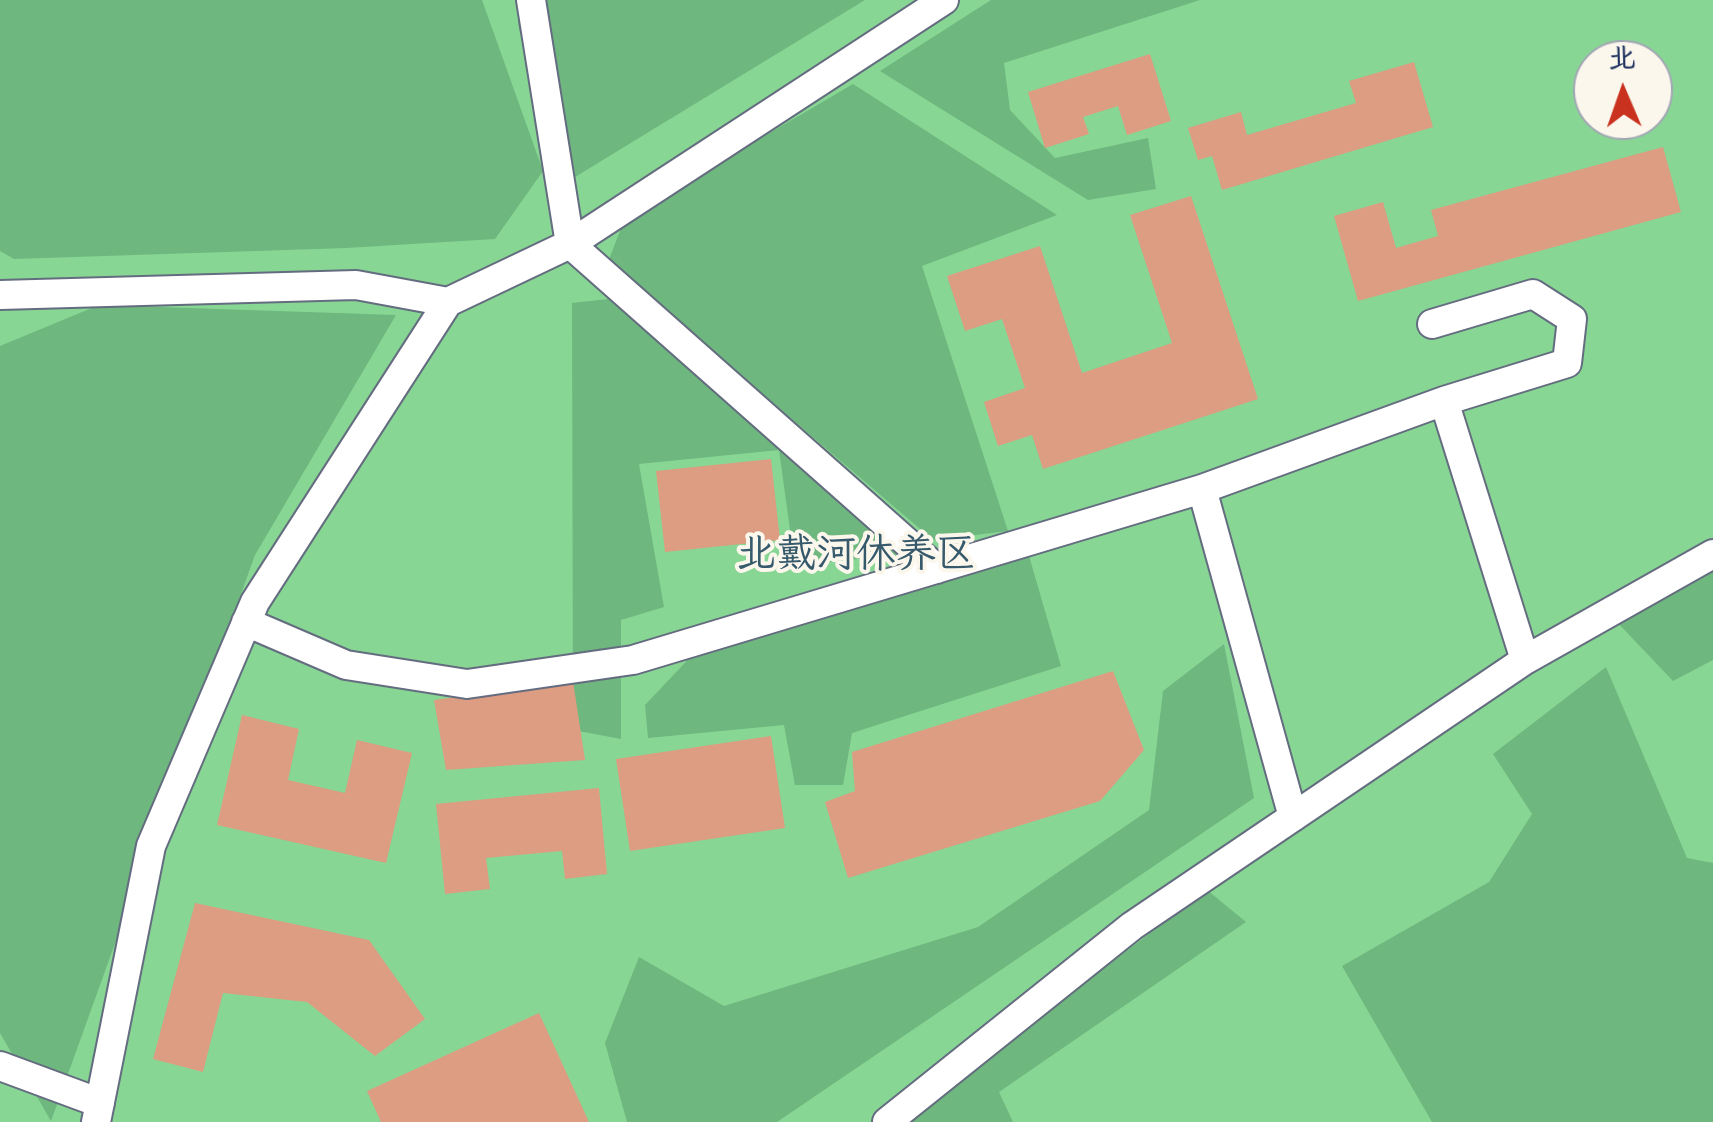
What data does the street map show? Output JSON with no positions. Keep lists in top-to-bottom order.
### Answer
{
  "parks": ["北戴河休养区"],
  "north": "top"
}
